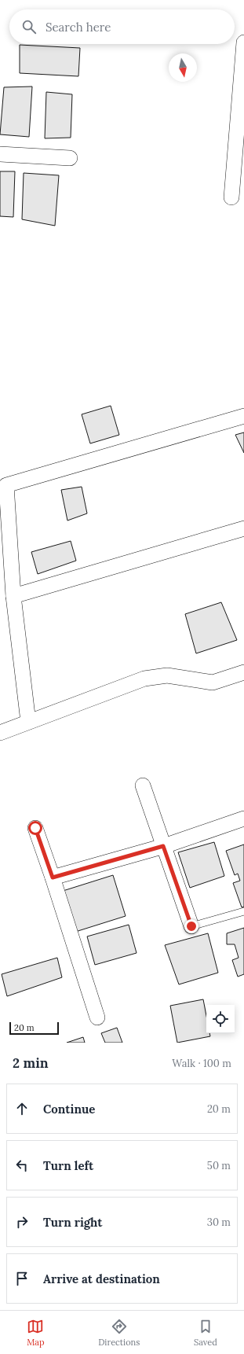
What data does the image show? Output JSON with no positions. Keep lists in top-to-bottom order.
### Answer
{
  "scale_bar": "20 m",
  "north": "bottom",
  "page": {
    "search": "Search here",
    "scale": "20 m",
    "heading": ["2 min", "Walk · 100 m"],
    "list": [
      ["Continue", "20 m"],
      ["Turn left", "50 m"],
      ["Turn right", "30 m"],
      "Arrive at destination"
    ],
    "nav": ["Map", "Directions", "Saved"]
  }
}
